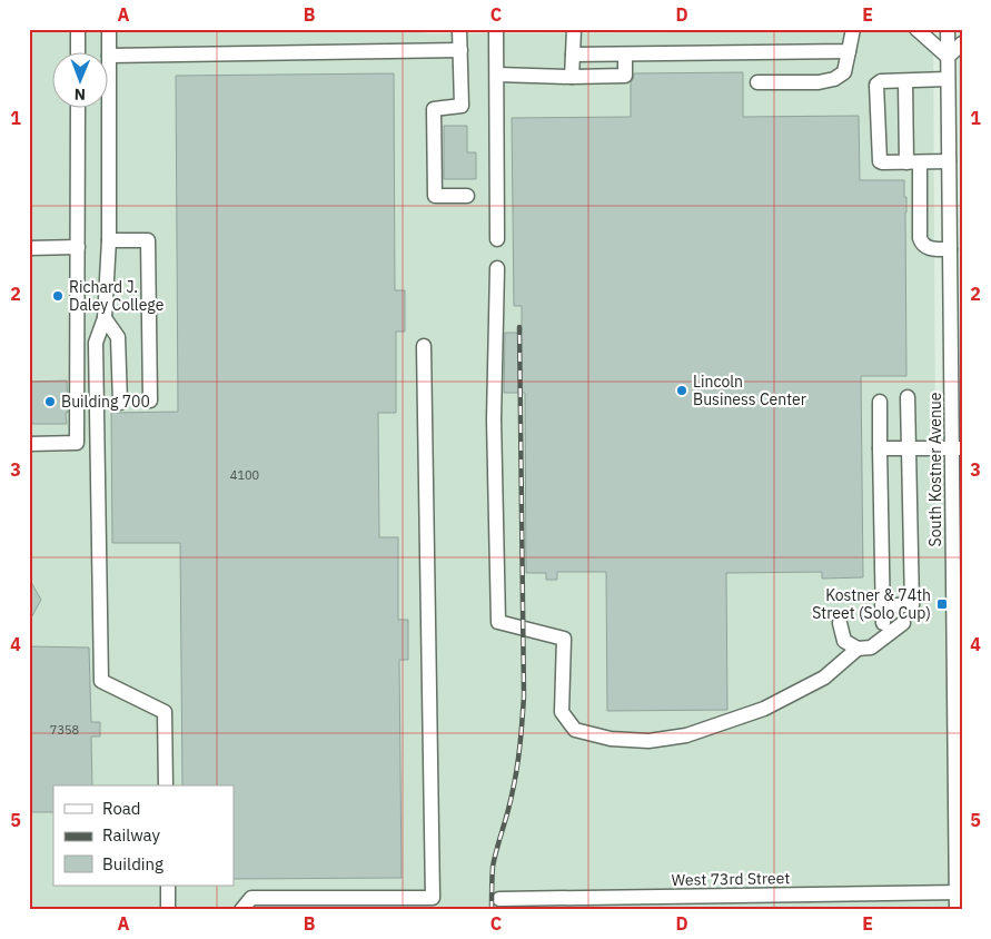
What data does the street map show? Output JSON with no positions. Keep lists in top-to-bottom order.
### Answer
{
  "streets": {
    "street": ["South Kostner Avenue", "West 73rd Street"]
  },
  "crossings": [
    ["South Kostner Avenue", "West 73rd Street"]
  ],
  "places": {
    "other": ["Richard J. Daley College", "Lincoln Business Center", "Building 700"],
    "transit": ["Kostner & 74th Street (Solo Cup)"]
  },
  "house_numbers": ["4100", "7358"],
  "legend": ["Road", "Railway", "Building"],
  "north": "bottom",
  "grid": {
    "columns": [
      "A",
      "B",
      "C",
      "D",
      "E"
    ],
    "rows": [
      "1",
      "2",
      "3",
      "4",
      "5"
    ]
  }
}
